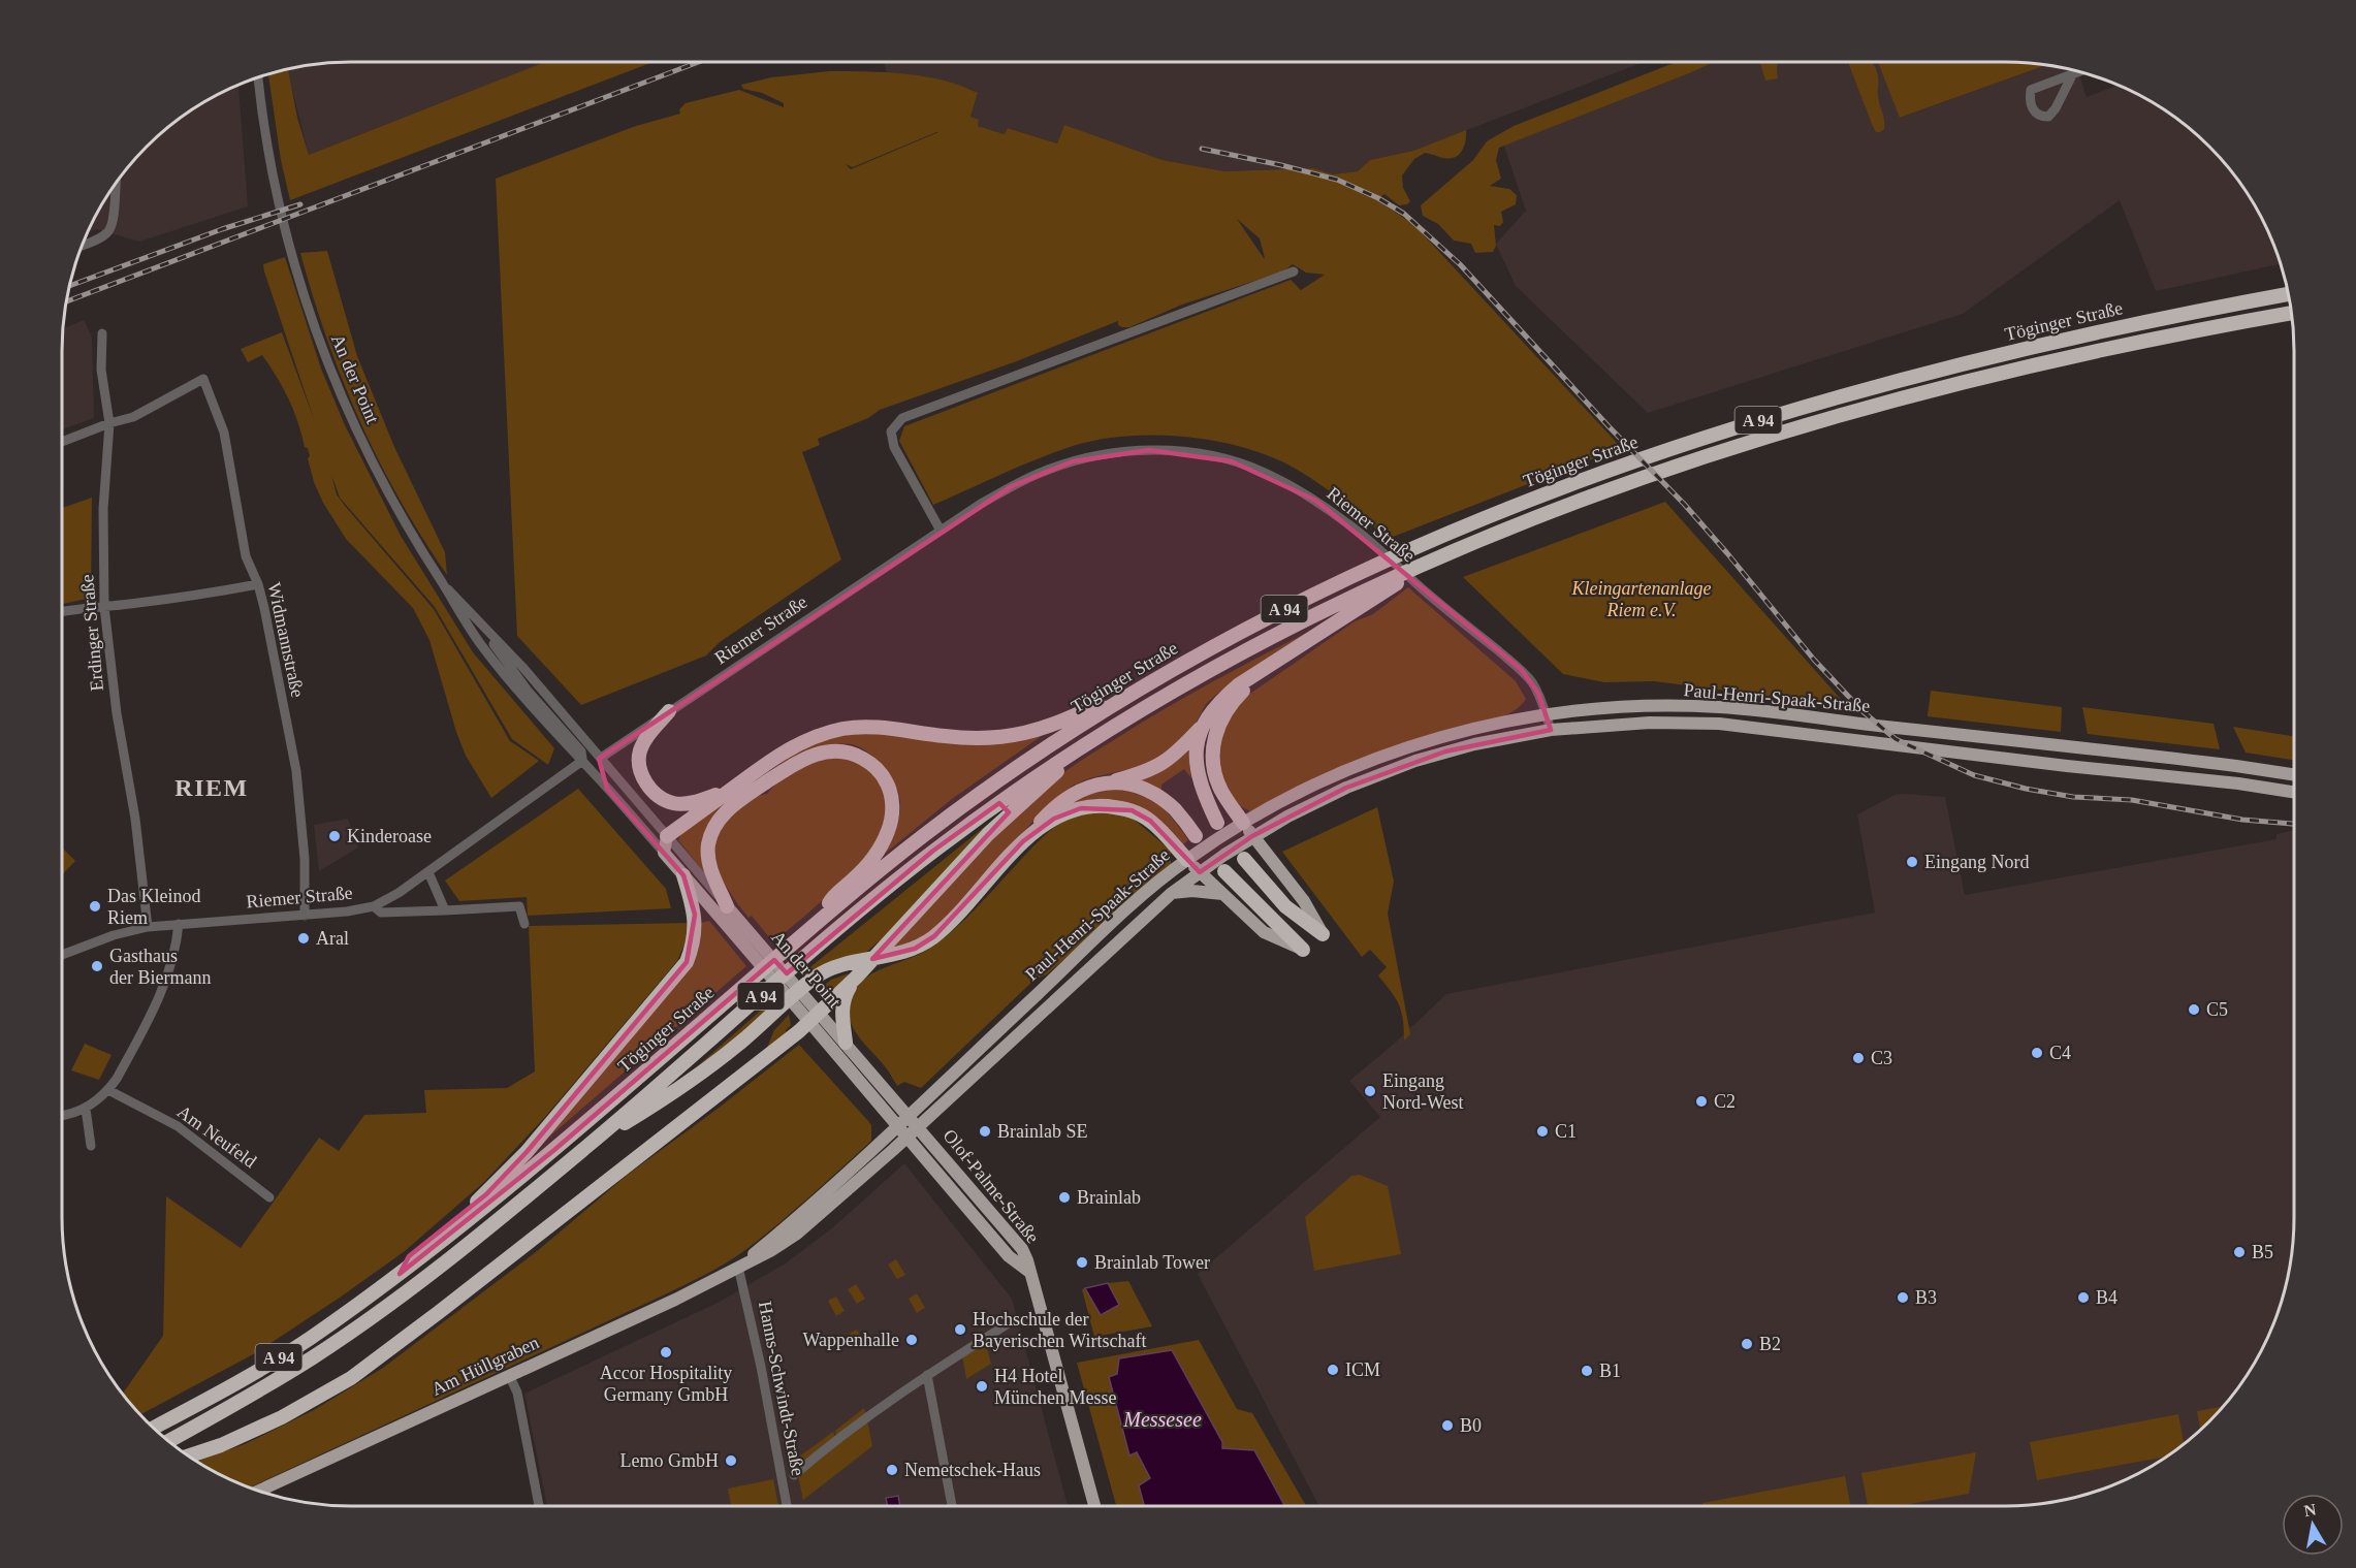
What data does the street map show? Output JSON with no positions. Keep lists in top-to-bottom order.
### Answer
{
  "streets": {
    "highway": ["Töginger Straße", "A 94"],
    "main road": [
      "An der Point",
      "Paul-Henri-Spaak-Straße",
      "Olof-Palme-Straße",
      "Am Hüllgraben"
    ],
    "street": [
      "Riemer Straße",
      "Erdinger Straße",
      "Widmannstraße",
      "Am Neufeld",
      "Hanns-Schwindt-Straße"
    ]
  },
  "crossings": [
    ["An der Point", "Riemer Straße"],
    ["An der Point", "Paul-Henri-Spaak-Straße"],
    ["An der Point", "Olof-Palme-Straße"],
    ["An der Point", "Am Hüllgraben"],
    ["Riemer Straße", "Erdinger Straße"],
    ["Riemer Straße", "Widmannstraße"],
    ["Riemer Straße", "Paul-Henri-Spaak-Straße"],
    ["Erdinger Straße", "Widmannstraße"],
    ["Paul-Henri-Spaak-Straße", "Olof-Palme-Straße"],
    ["Paul-Henri-Spaak-Straße", "Am Hüllgraben"],
    ["Olof-Palme-Straße", "Am Hüllgraben"],
    ["Am Hüllgraben", "Hanns-Schwindt-Straße"]
  ],
  "districts": ["RIEM"],
  "water": ["Messesee"],
  "parks": ["Kleingartenanlage Riem e.V."],
  "places": [
    "Kinderoase",
    "Eingang Nord",
    "Das Kleinod Riem",
    "Aral",
    "Gasthaus der Biermann",
    "C5",
    "C4",
    "C3",
    "Eingang Nord-West",
    "C2",
    "Brainlab SE",
    "C1",
    "Brainlab",
    "B5",
    "Brainlab Tower",
    "B3",
    "B4",
    "Hochschule der Bayerischen Wirtschaft",
    "Wappenhalle",
    "B2",
    "Accor Hospitality Germany GmbH",
    "ICM",
    "B1",
    "H4 Hotel München Messe",
    "B0",
    "Lemo GmbH",
    "Nemetschek-Haus"
  ],
  "north": "top"
}
